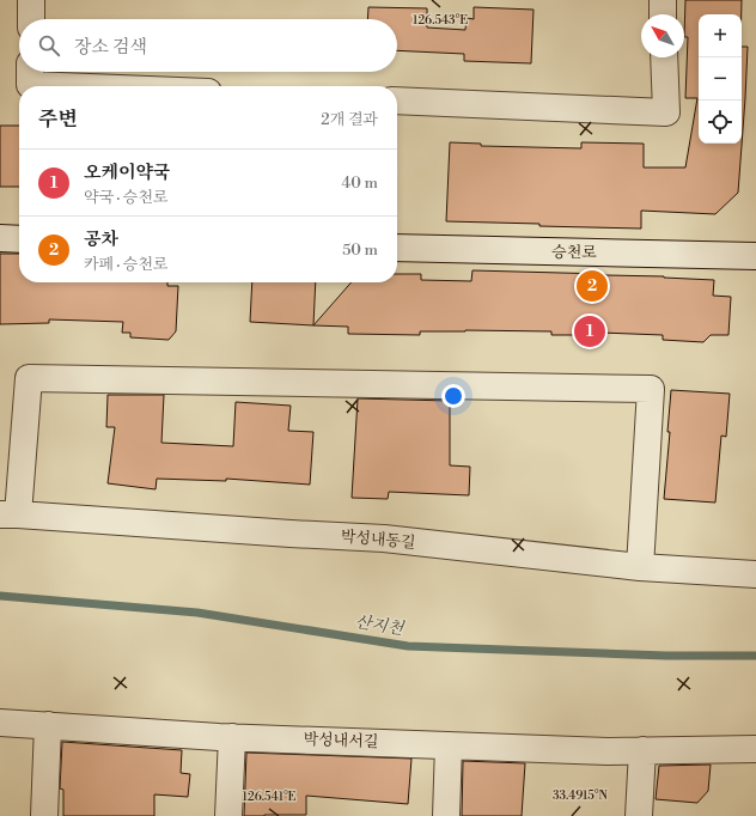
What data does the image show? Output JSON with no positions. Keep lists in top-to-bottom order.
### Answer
{
  "streets": {
    "street": ["승천로", "박성내동길", "박성내서길"]
  },
  "water": ["산지천"],
  "north": "top left",
  "page": {
    "map_buttons": ["+", "−"],
    "search": "장소 검색",
    "heading": ["주변", "2개 결과"],
    "list": [
      {
        "mark": "1",
        "name": "오케이약국",
        "note": "약국 · 승천로",
        "value": "40 m"
      },
      {
        "mark": "2",
        "name": "공차",
        "note": "카페 · 승천로",
        "value": "50 m"
      }
    ],
    "pins": ["2", "1"]
  },
  "coordinates": ["126.543°E", "33.4915°N", "126.541°E"]
}
